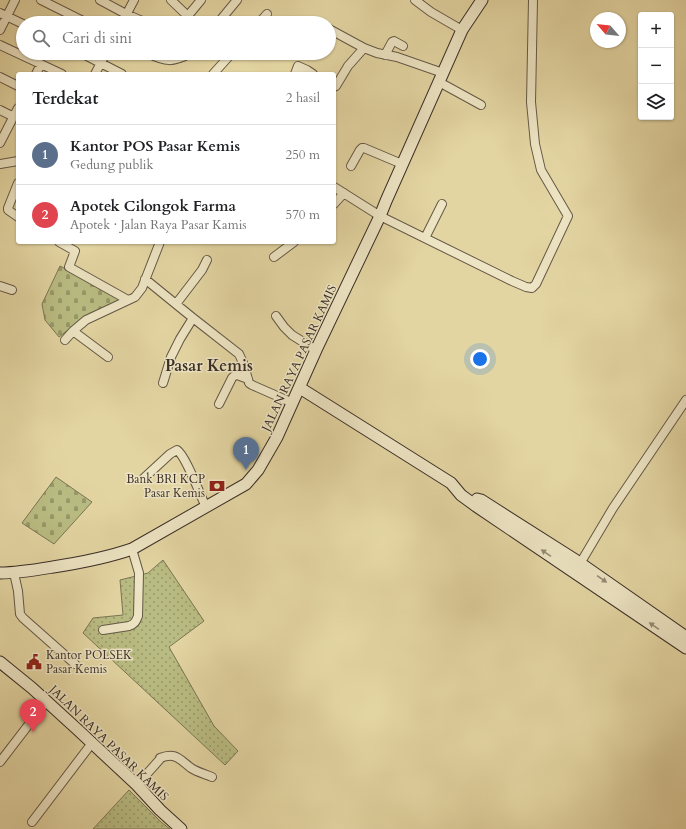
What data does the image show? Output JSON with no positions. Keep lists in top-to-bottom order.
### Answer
{
  "streets": {
    "main road": ["JALAN RAYA PASAR KAMIS"]
  },
  "districts": ["Pasar Kemis"],
  "places": {
    "bank": ["Bank BRI KCP Pasar Kemis"],
    "public building": ["Kantor POLSEK Pasar Kemis"]
  },
  "north": "top left",
  "page": {
    "map_buttons": ["+", "−"],
    "search": "Cari di sini",
    "heading": ["Terdekat", "2 hasil"],
    "list": [
      {
        "mark": "1",
        "name": "Kantor POS Pasar Kemis",
        "note": "Gedung publik",
        "value": "250 m"
      },
      {
        "mark": "2",
        "name": "Apotek Cilongok Farma",
        "note": "Apotek · Jalan Raya Pasar Kamis",
        "value": "570 m"
      }
    ],
    "pins": ["1", "2"]
  }
}
